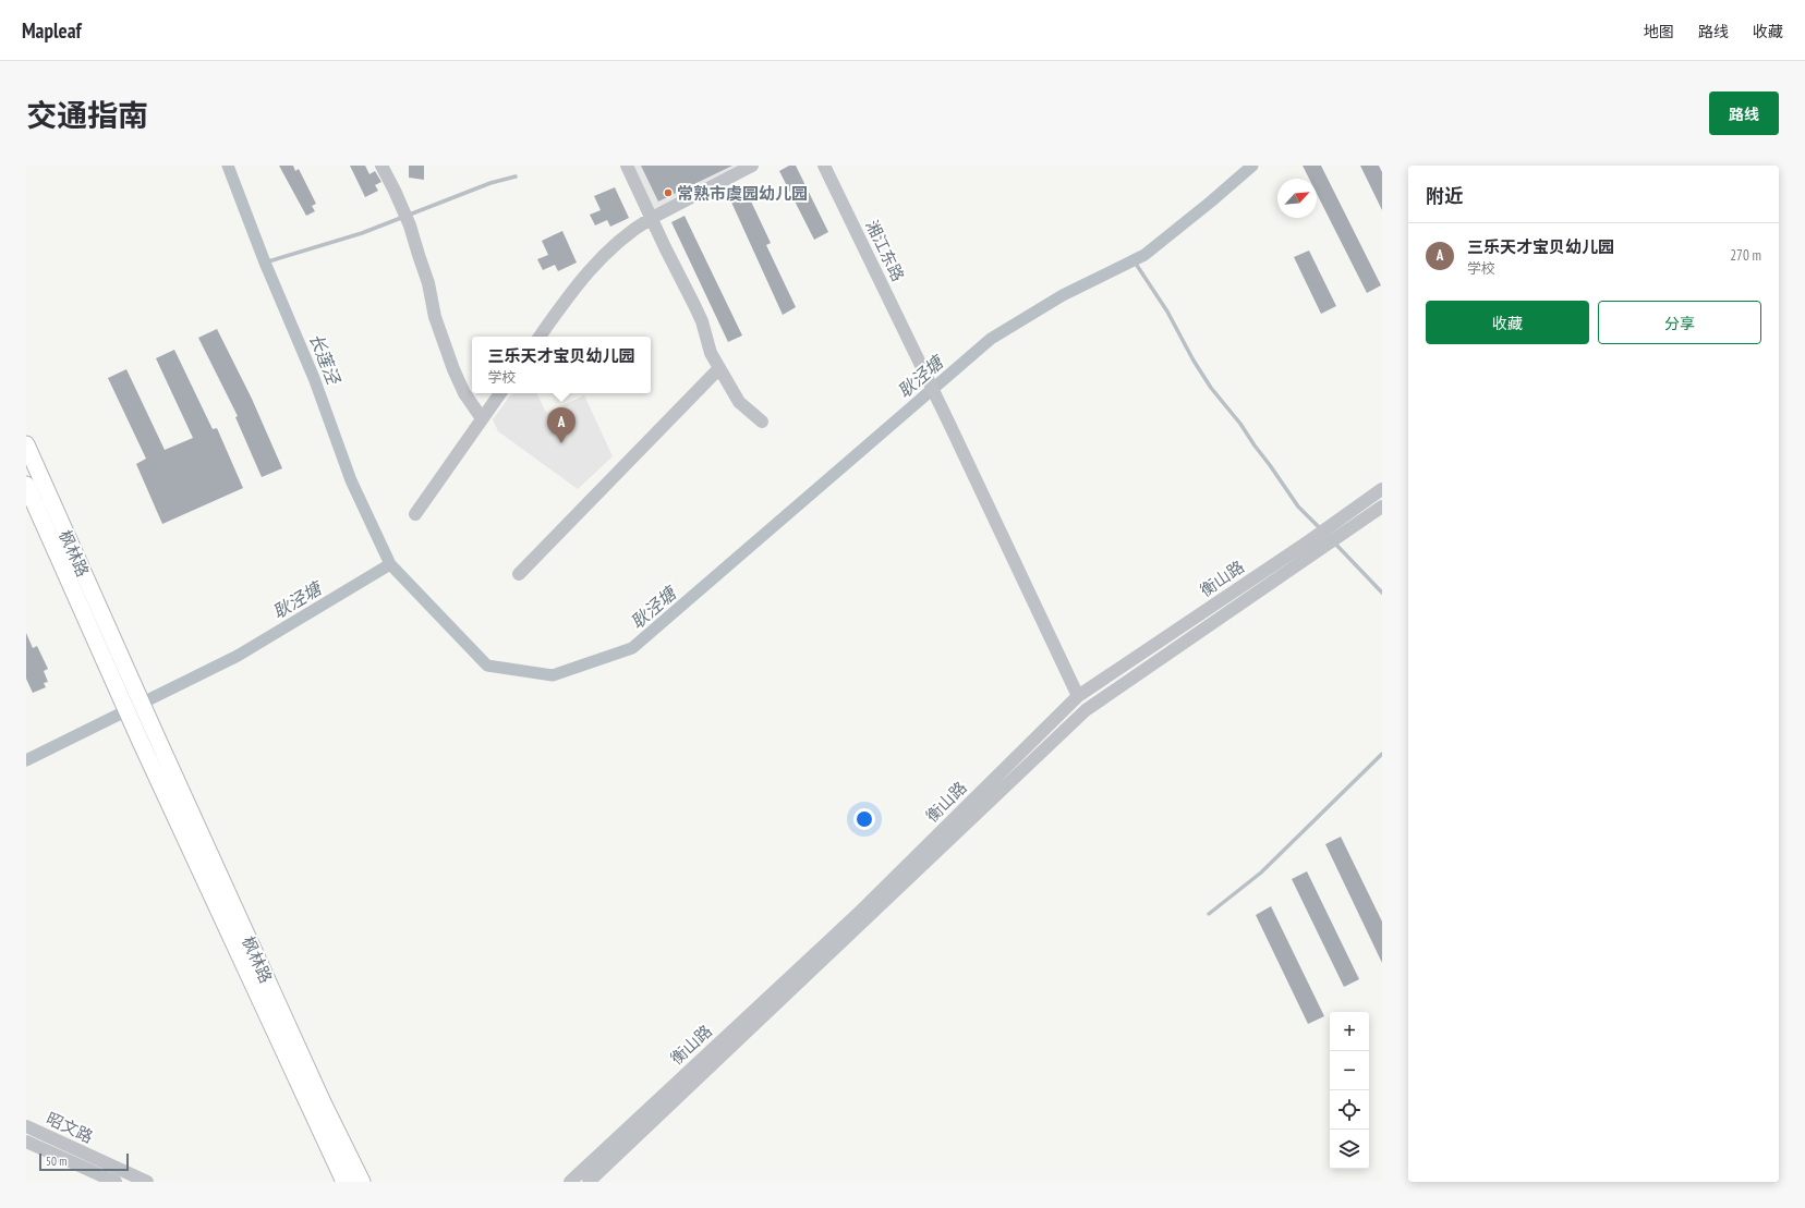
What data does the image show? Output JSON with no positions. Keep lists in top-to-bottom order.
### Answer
{
  "streets": {
    "main road": ["枫林路"],
    "street": ["湘江东路", "衡山路", "昭文路"]
  },
  "crossings": [
    ["湘江东路", "衡山路"]
  ],
  "water": ["长莲泾", "耿泾塘"],
  "places": ["常熟市虞园幼儿园"],
  "scale_bar": "50 m",
  "north": "top right",
  "page": {
    "header": "Mapleaf",
    "nav": ["地图", "路线", "收藏"],
    "title": "交通指南",
    "buttons": [
      "路线",
      ["收藏", "分享"]
    ],
    "heading": "附近",
    "list": [
      {
        "mark": "A",
        "name": "三乐天才宝贝幼儿园",
        "note": "学校",
        "value": "270 m"
      }
    ],
    "popup": ["三乐天才宝贝幼儿园", "学校"],
    "pins": "A",
    "map_buttons": ["+", "−"],
    "scale": "50 m"
  }
}
